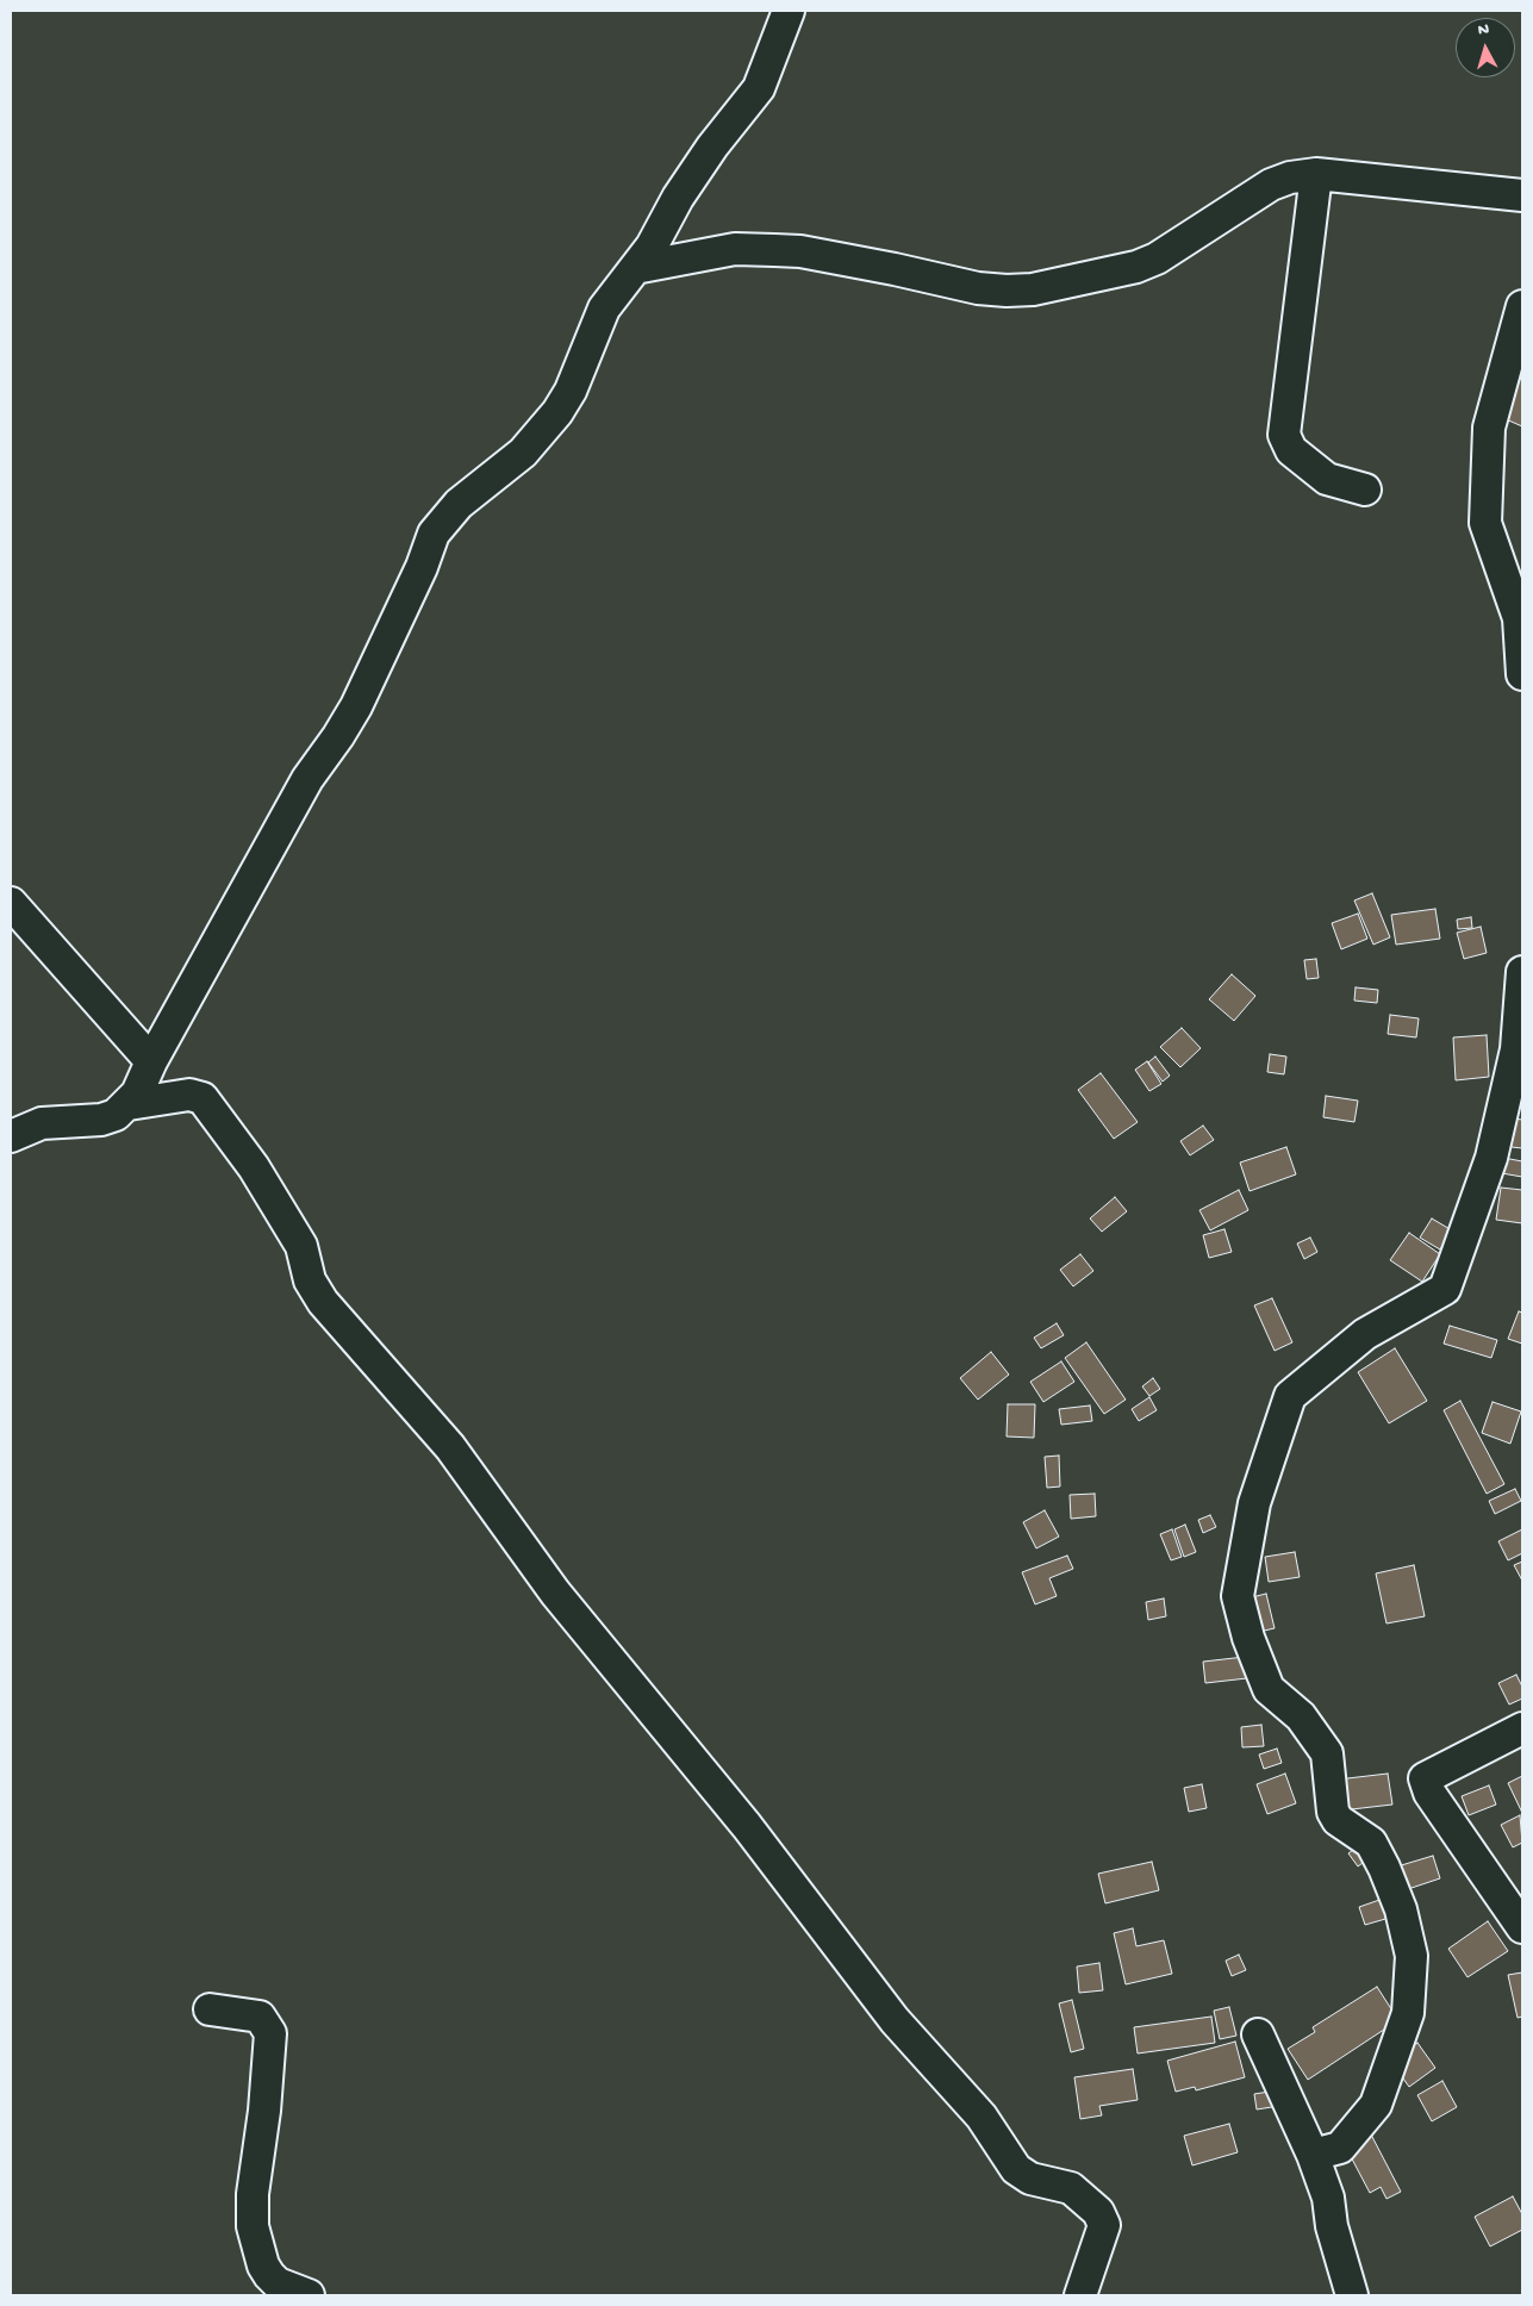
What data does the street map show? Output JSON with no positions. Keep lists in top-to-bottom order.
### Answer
{
  "north": "top"
}
